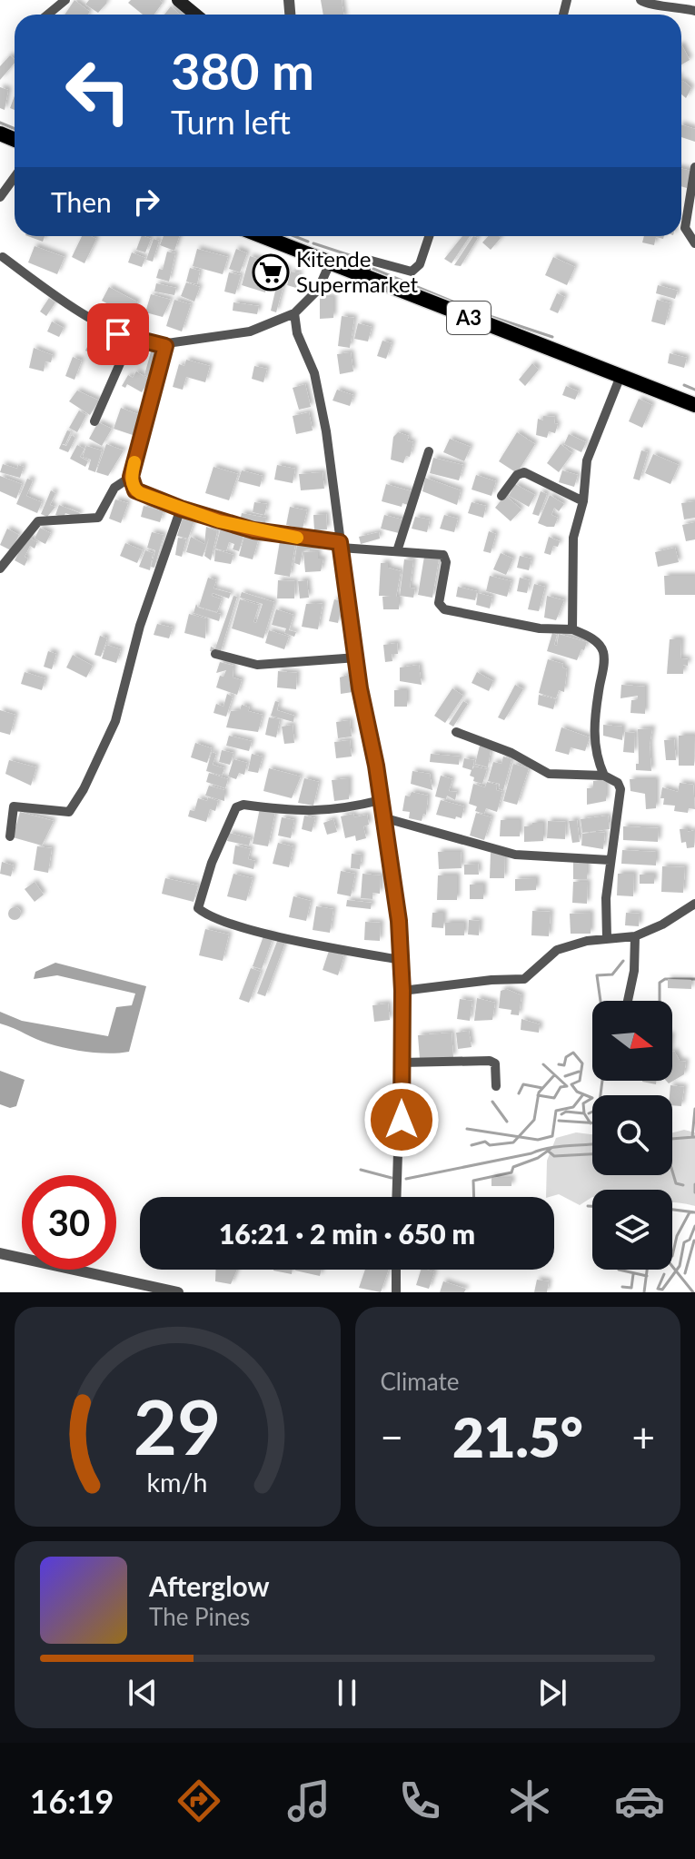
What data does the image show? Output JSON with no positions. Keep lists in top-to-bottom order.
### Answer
{
  "streets": {
    "main road": ["A3"]
  },
  "places": {
    "supermarket": ["Kitende Supermarket"]
  },
  "north": "right",
  "page": {
    "turn": ["380 m", "Turn left"],
    "then": "Then",
    "limit": "30",
    "trip": "16:21 · 2 min · 650 m",
    "tile": "Climate",
    "heat": ["−", "21.5°", "+"],
    "song": ["Afterglow", "The Pines"],
    "tabs": "16:19",
    "gauge": ["29", "km/h"]
  }
}
